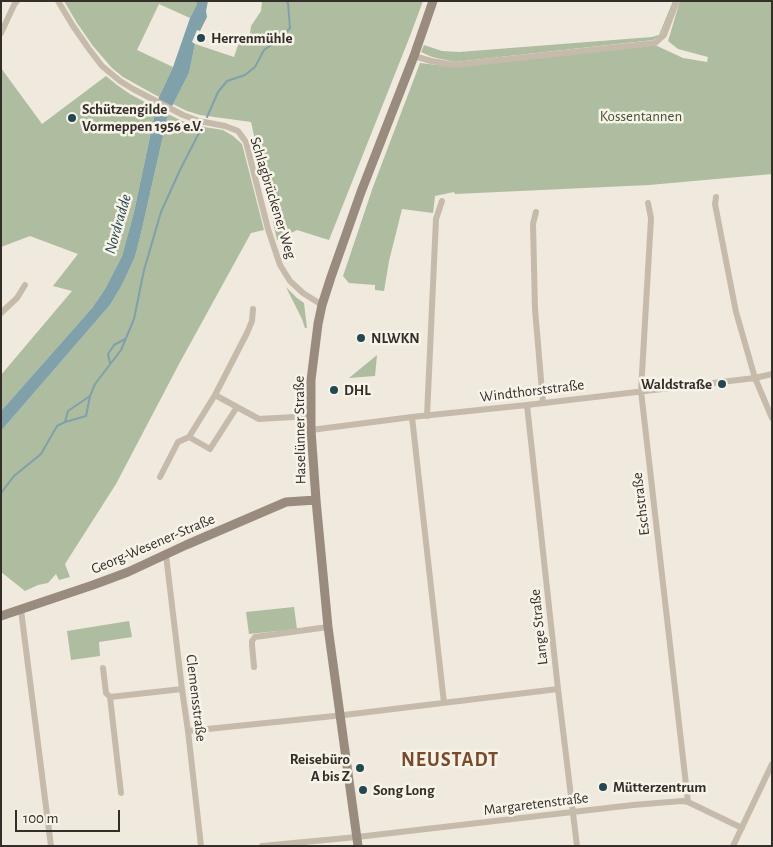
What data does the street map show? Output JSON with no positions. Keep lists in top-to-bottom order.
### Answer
{
  "streets": {
    "street": [
      "Schlagbrückener Weg",
      "Windthorststraße",
      "Haselünner Straße",
      "Eschstraße",
      "Georg-Wesener-Straße",
      "Lange Straße",
      "Clemensstraße",
      "Margaretenstraße"
    ]
  },
  "crossings": [
    ["Schlagbrückener Weg", "Haselünner Straße"],
    ["Windthorststraße", "Haselünner Straße"],
    ["Windthorststraße", "Eschstraße"],
    ["Windthorststraße", "Lange Straße"],
    ["Haselünner Straße", "Georg-Wesener-Straße"],
    ["Haselünner Straße", "Margaretenstraße"],
    ["Eschstraße", "Margaretenstraße"],
    ["Georg-Wesener-Straße", "Clemensstraße"],
    ["Lange Straße", "Margaretenstraße"]
  ],
  "districts": ["NEUSTADT"],
  "water": ["Nordradde"],
  "parks": ["Kossentannen"],
  "places": [
    "Herrenmühle",
    "Schützengilde Vormeppen 1956 e.V.",
    "NLWKN",
    "Waldstraße",
    "DHL",
    "Reisebüro A bis Z",
    "Mütterzentrum",
    "Song Long"
  ],
  "scale_bar": "100 m"
}
